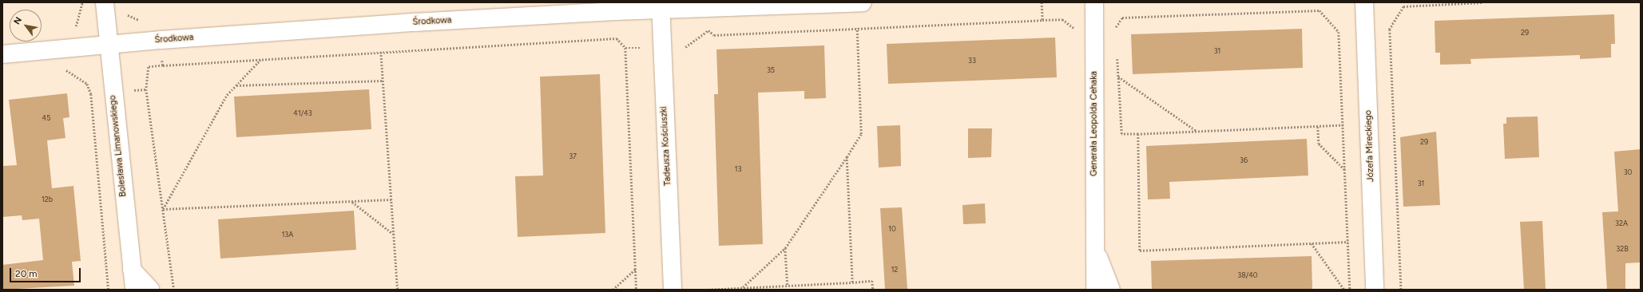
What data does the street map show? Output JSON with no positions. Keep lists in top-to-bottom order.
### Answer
{
  "streets": {
    "street": [
      "Środkowa",
      "Generała Leopolda Cehaka",
      "Bolesława Limanowskiego",
      "Tadeusza Kościuszki",
      "Józefa Mireckiego"
    ]
  },
  "crossings": [
    ["Środkowa", "Bolesława Limanowskiego"],
    ["Środkowa", "Tadeusza Kościuszki"]
  ],
  "house_numbers": [
    "29",
    "31",
    "33",
    "35",
    "41/43",
    "45",
    "29",
    "37",
    "36",
    "13",
    "30",
    "31",
    "12b",
    "32A",
    "10",
    "13A",
    "32B",
    "12",
    "38/40"
  ],
  "scale_bar": "20 m",
  "north": "top left"
}
